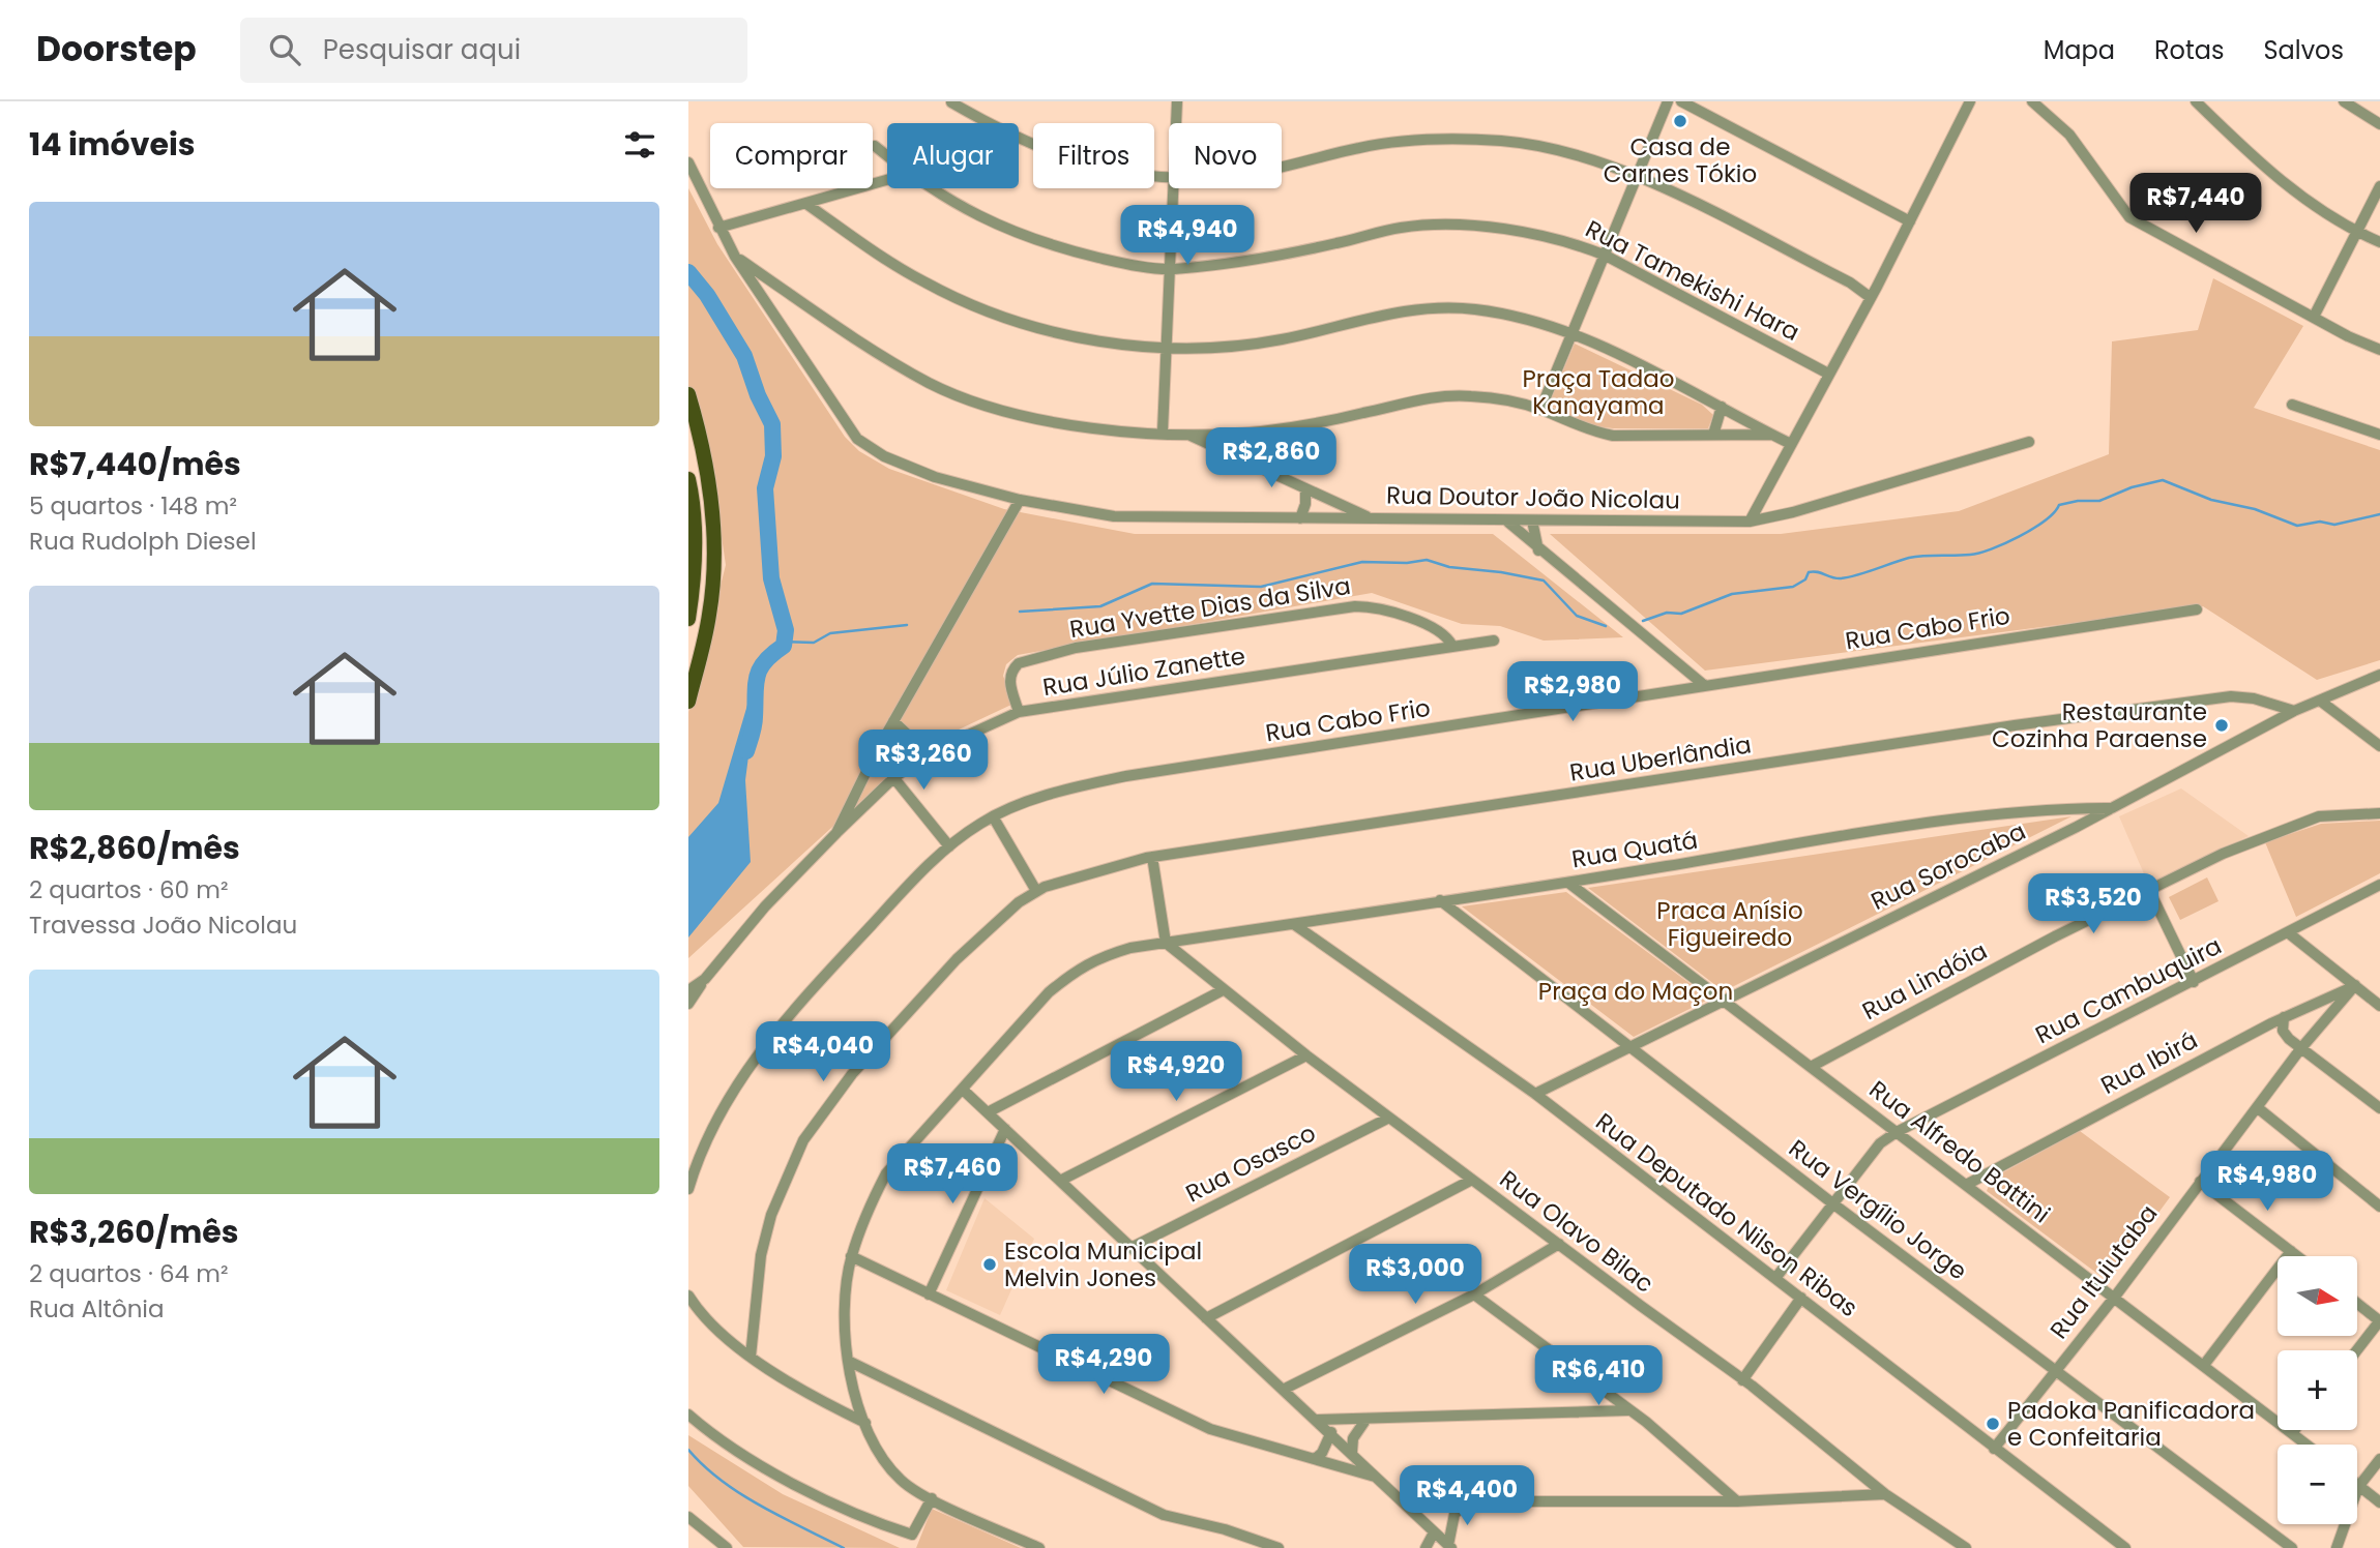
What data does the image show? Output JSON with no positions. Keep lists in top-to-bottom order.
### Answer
{
  "streets": {
    "street": [
      "Rua Tamekishi Hara",
      "Rua Doutor João Nicolau",
      "Rua Yvette Dias da Silva",
      "Rua Cabo Frio",
      "Rua Júlio Zanette",
      "Rua Uberlândia",
      "Rua Quatá",
      "Rua Sorocaba",
      "Rua Lindóia",
      "Rua Cambuquira",
      "Rua Ibirá",
      "Rua Alfredo Battini",
      "Rua Osasco",
      "Rua Vergílio Jorge",
      "Rua Deputado Nilson Ribas",
      "Rua Olavo Bilac",
      "Rua Ituiutaba"
    ]
  },
  "crossings": [
    ["Rua Yvette Dias da Silva", "Rua Júlio Zanette"],
    ["Rua Uberlândia", "Rua Sorocaba"],
    ["Rua Quatá", "Rua Sorocaba"],
    ["Rua Quatá", "Rua Alfredo Battini"],
    ["Rua Quatá", "Rua Vergílio Jorge"],
    ["Rua Quatá", "Rua Deputado Nilson Ribas"],
    ["Rua Quatá", "Rua Olavo Bilac"],
    ["Rua Sorocaba", "Rua Alfredo Battini"],
    ["Rua Sorocaba", "Rua Vergílio Jorge"],
    ["Rua Sorocaba", "Rua Deputado Nilson Ribas"],
    ["Rua Lindóia", "Rua Alfredo Battini"],
    ["Rua Cambuquira", "Rua Alfredo Battini"],
    ["Rua Cambuquira", "Rua Vergílio Jorge"],
    ["Rua Cambuquira", "Rua Deputado Nilson Ribas"],
    ["Rua Ibirá", "Rua Alfredo Battini"],
    ["Rua Ibirá", "Rua Ituiutaba"],
    ["Rua Alfredo Battini", "Rua Ituiutaba"],
    ["Rua Osasco", "Rua Olavo Bilac"],
    ["Rua Vergílio Jorge", "Rua Ituiutaba"],
    ["Rua Deputado Nilson Ribas", "Rua Ituiutaba"]
  ],
  "parks": ["Praça Tadao Kanayama", "Praca Anísio Figueiredo", "Praça do Maçon"],
  "places": [
    "Casa de Carnes Tókio",
    "Restaurante Cozinha Paraense",
    "Escola Municipal Melvin Jones",
    "Padoka Panificadora e Confeitaria"
  ],
  "north": "right",
  "page": {
    "header": "Doorstep",
    "search": "Pesquisar aqui",
    "nav": ["Mapa", "Rotas", "Salvos"],
    "heading": "14 imóveis",
    "chip": [
      "Comprar",
      "Alugar",
      "Filtros",
      "Novo"
    ],
    "price": [
      "R$7,440",
      "R$4,940",
      "R$2,860",
      "R$2,980",
      "R$3,260",
      "R$3,520",
      "R$4,040",
      "R$4,920",
      "R$7,460",
      "R$4,980",
      "R$3,000",
      "R$4,290",
      "R$6,410",
      "R$4,400"
    ],
    "list": [
      {
        "name": "R$7,440/mês",
        "note": "5 quartos · 148 m² · Rua Rudolph Diesel"
      },
      {
        "name": "R$2,860/mês",
        "note": "2 quartos · 60 m² · Travessa João Nicolau"
      },
      {
        "name": "R$3,260/mês",
        "note": "2 quartos · 64 m² · Rua Altônia"
      }
    ],
    "map_buttons": ["+", "−"]
  }
}
